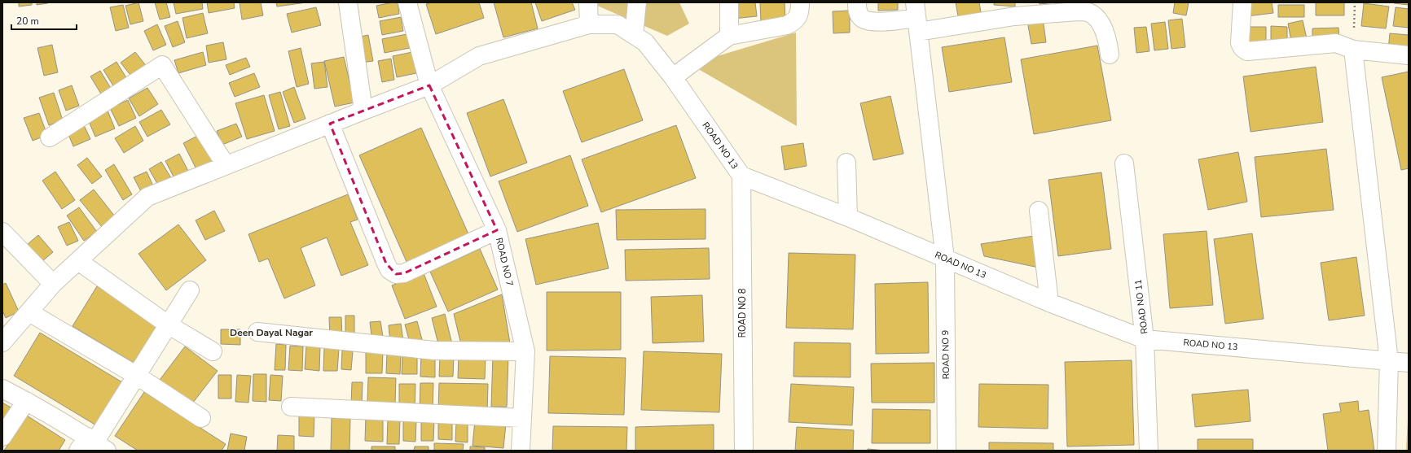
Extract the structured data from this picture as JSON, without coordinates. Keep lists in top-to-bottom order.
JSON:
{
  "streets": {
    "street": [
      "ROAD NO 13",
      "ROAD NO 7",
      "ROAD NO 11",
      "ROAD NO 8",
      "ROAD NO 9"
    ]
  },
  "crossings": [
    ["ROAD NO 13", "ROAD NO 7"],
    ["ROAD NO 13", "ROAD NO 11"],
    ["ROAD NO 13", "ROAD NO 8"],
    ["ROAD NO 13", "ROAD NO 9"]
  ],
  "districts": ["Deen Dayal Nagar"],
  "scale_bar": "20 m"
}
